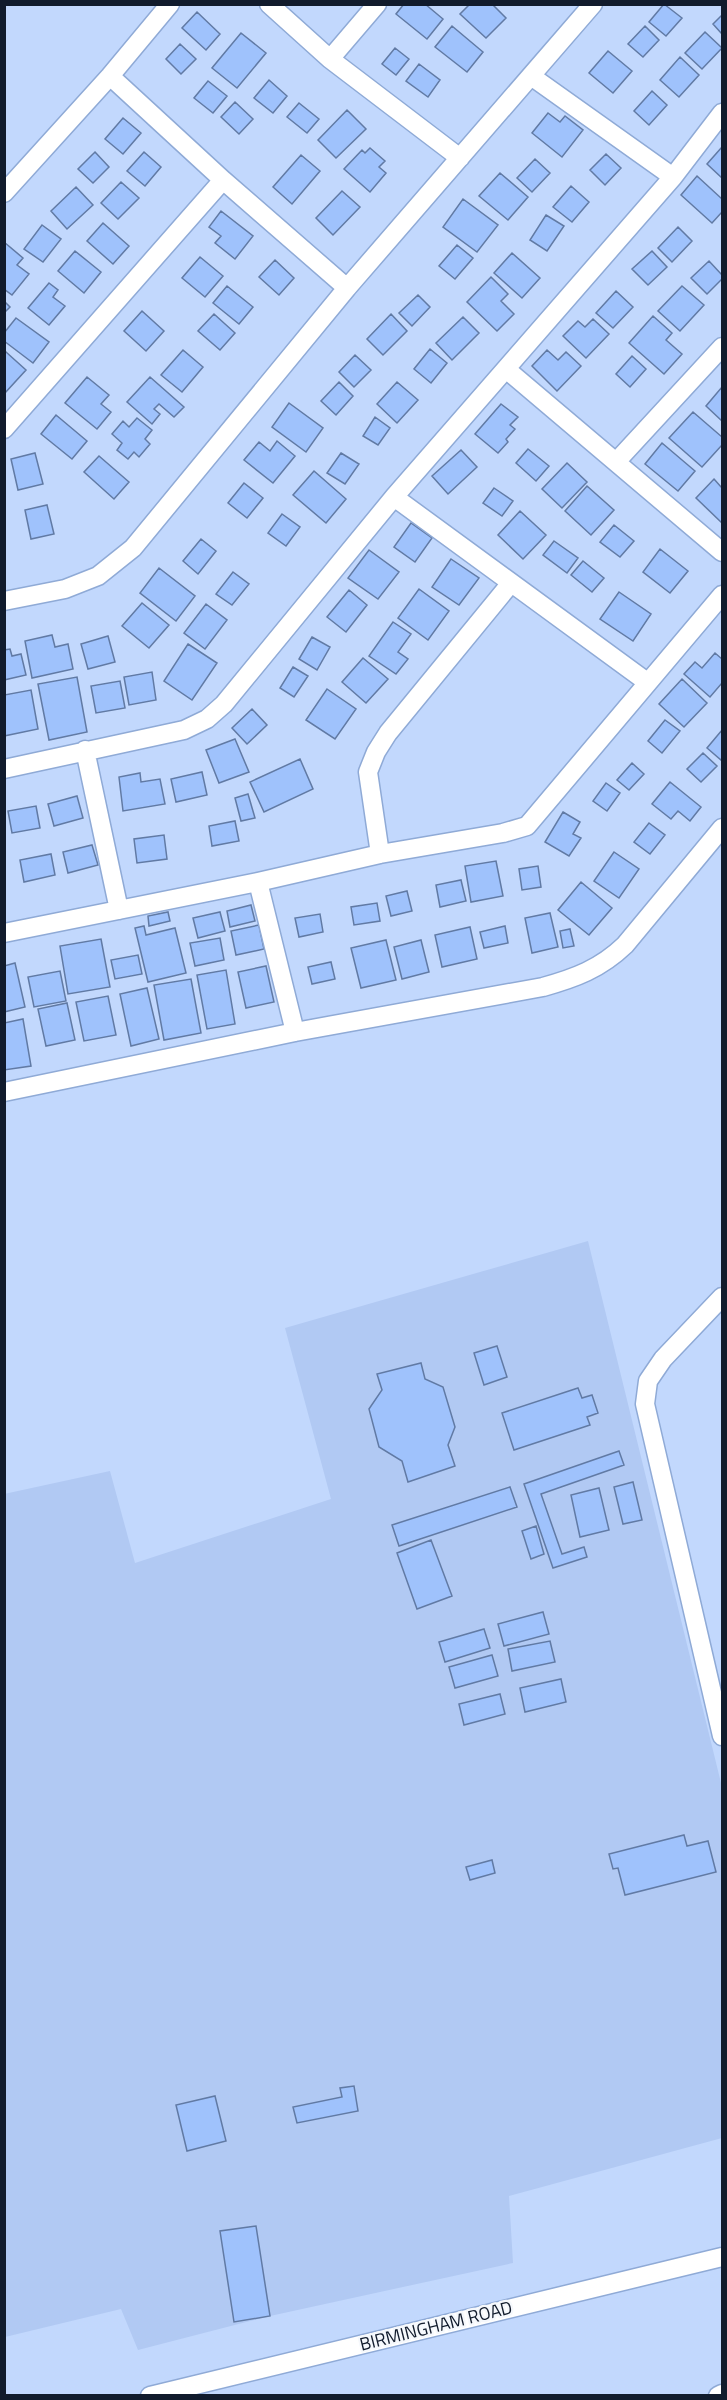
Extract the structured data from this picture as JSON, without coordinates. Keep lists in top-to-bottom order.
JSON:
{
  "streets": {
    "street": ["BIRMINGHAM ROAD"]
  }
}
